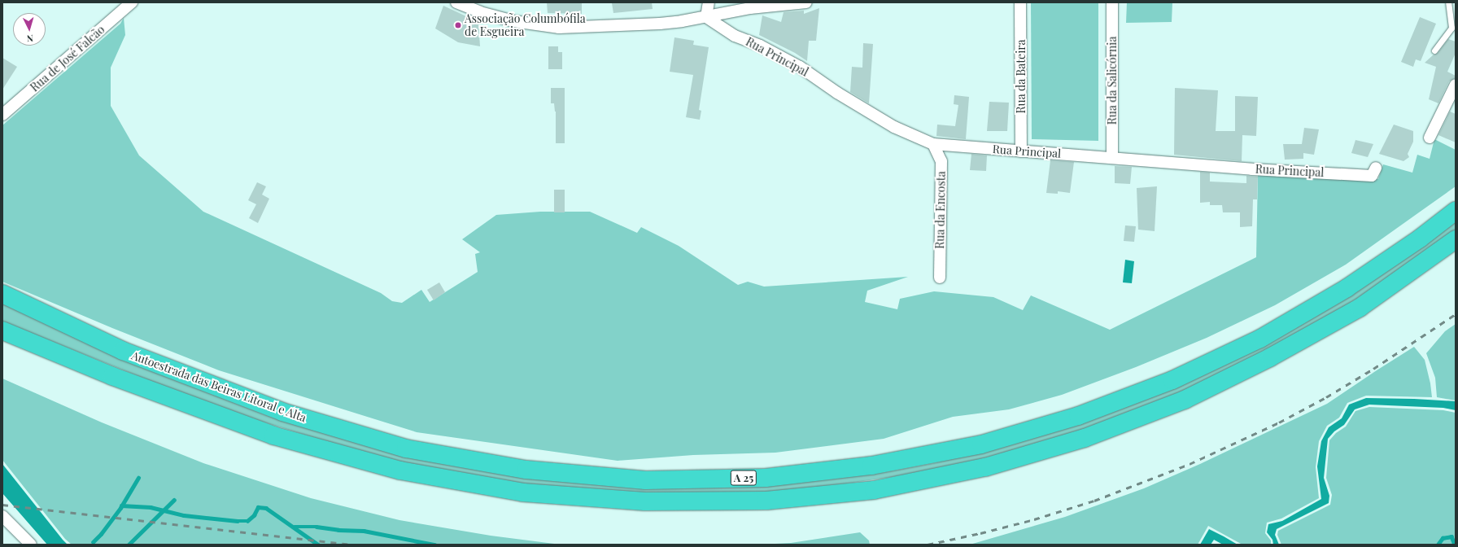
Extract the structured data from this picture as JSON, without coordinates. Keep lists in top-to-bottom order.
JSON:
{
  "streets": {
    "highway": ["Autoestrada das Beiras Litoral e Alta", "A 25"],
    "street": [
      "Rua Principal",
      "Rua de José Falcão",
      "Rua da Bateira",
      "Rua da Salicórnia",
      "Rua da Encosta"
    ]
  },
  "crossings": [
    ["Rua Principal", "Rua da Bateira"],
    ["Rua Principal", "Rua da Salicórnia"],
    ["Rua Principal", "Rua da Encosta"]
  ],
  "places": ["Associação Columbófila de Esgueira"],
  "north": "bottom"
}
